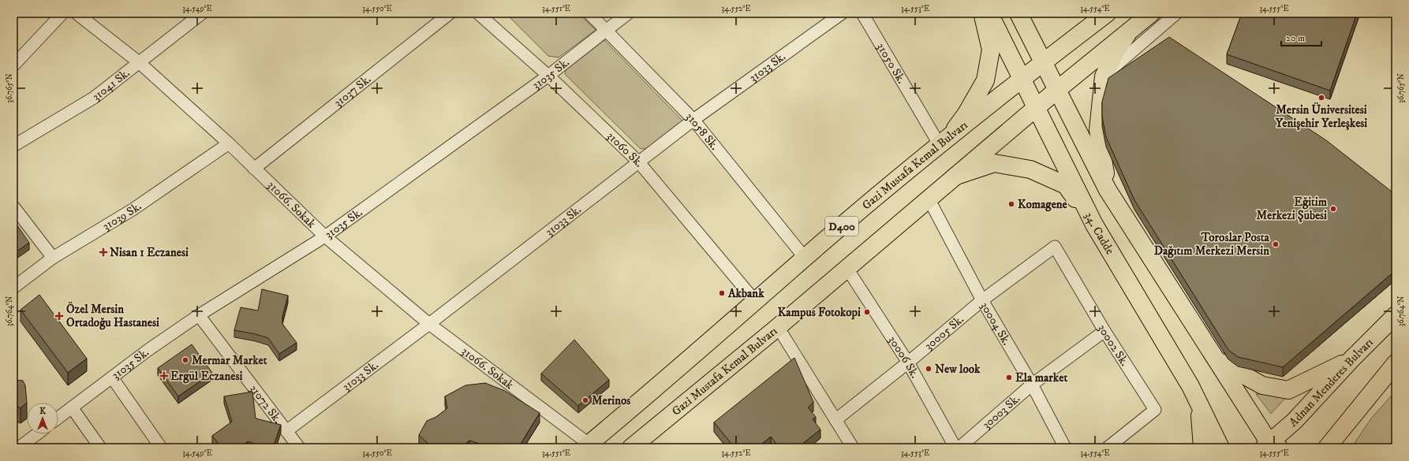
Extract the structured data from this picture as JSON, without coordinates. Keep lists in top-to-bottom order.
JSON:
{
  "streets": {
    "main road": [
      "Gazi Mustafa Kemal Bulvarı",
      "D400",
      "34. Cadde",
      "Adnan Menderes Bulvarı"
    ],
    "street": [
      "31050 Sk.",
      "31033 Sk.",
      "31035 Sk.",
      "31041 Sk.",
      "31037 Sk.",
      "31058 Sk.",
      "31060 Sk.",
      "31066. Sokak",
      "31039 Sk.",
      "30004 Sk.",
      "30005 Sk.",
      "30002 Sk.",
      "30006 Sk.",
      "31072 Sk.",
      "30003 Sk."
    ]
  },
  "crossings": [
    ["31050 Sk.", "Gazi Mustafa Kemal Bulvarı"],
    ["31033 Sk.", "31058 Sk."],
    ["31033 Sk.", "31060 Sk."],
    ["31033 Sk.", "31066. Sokak"],
    ["31033 Sk.", "31072 Sk."],
    ["31035 Sk.", "31058 Sk."],
    ["31035 Sk.", "31060 Sk."],
    ["31035 Sk.", "31066. Sokak"],
    ["31035 Sk.", "31072 Sk."],
    ["31041 Sk.", "31066. Sokak"],
    ["31037 Sk.", "31066. Sokak"],
    ["31058 Sk.", "Gazi Mustafa Kemal Bulvarı"],
    ["31060 Sk.", "Gazi Mustafa Kemal Bulvarı"],
    ["Gazi Mustafa Kemal Bulvarı", "31066. Sokak"],
    ["Gazi Mustafa Kemal Bulvarı", "34. Cadde"],
    ["Gazi Mustafa Kemal Bulvarı", "30004 Sk."],
    ["Gazi Mustafa Kemal Bulvarı", "30006 Sk."],
    ["31066. Sokak", "31039 Sk."],
    ["30004 Sk.", "30005 Sk."],
    ["30004 Sk.", "30003 Sk."],
    ["30005 Sk.", "30002 Sk."],
    ["30005 Sk.", "30006 Sk."],
    ["30002 Sk.", "30003 Sk."]
  ],
  "places": {
    "other": [
      "Mersin Üniversitesi Yenişehir Yerleşkesi",
      "Komagene",
      "Eğitim Merkezi Şubesi",
      "Toroslar Posta Dağıtım Merkezi Mersin",
      "Akbank",
      "Kampus Fotokopi",
      "Mermar Market",
      "New look",
      "Ela market",
      "Merinos"
    ],
    "health": ["Nisan 1 Eczanesi", "Özel Mersin Ortadoğu Hastanesi", "Ergül Eczanesi"]
  },
  "scale_bar": "20 m",
  "north": "top",
  "coordinates": [
    "34.549°E",
    "34.550°E",
    "34.551°E",
    "34.552°E",
    "34.553°E",
    "34.554°E",
    "34.555°E",
    "36.765°N",
    "36.764°N"
  ]
}
